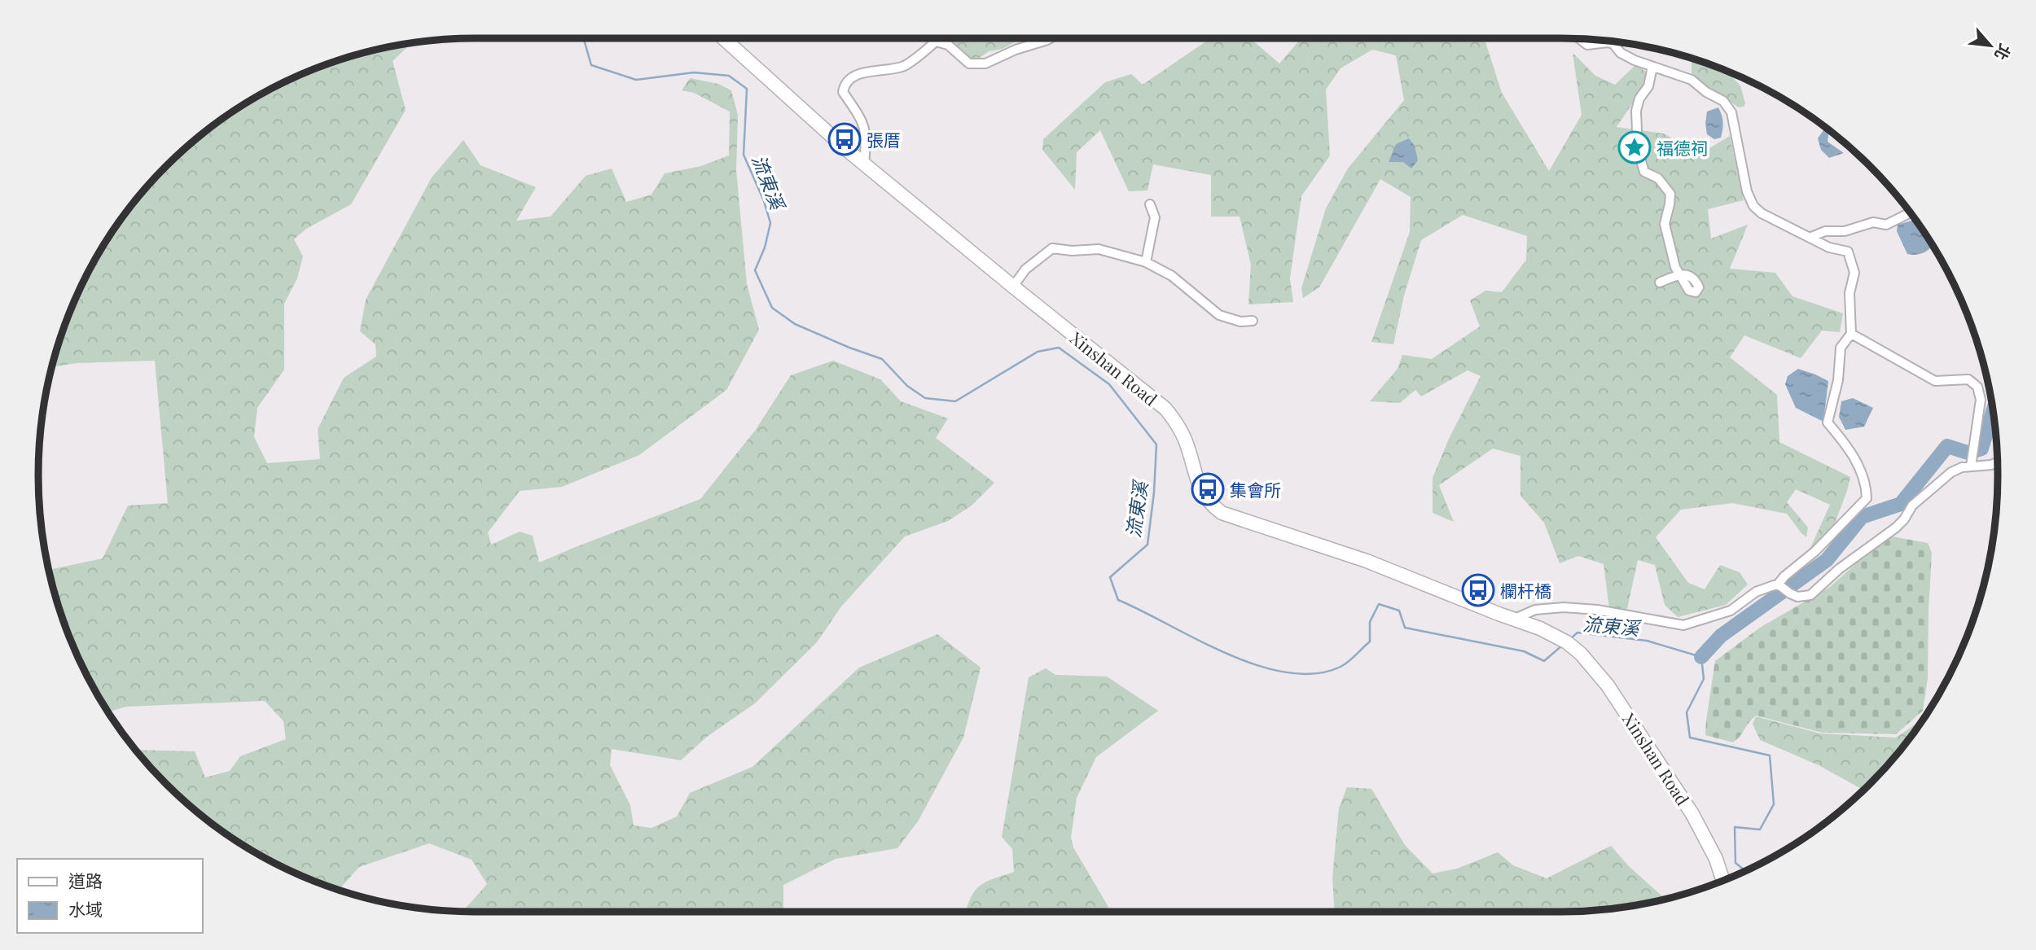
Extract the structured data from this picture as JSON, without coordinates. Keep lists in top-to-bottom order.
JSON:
{
  "streets": {
    "street": ["Xinshan Road"]
  },
  "water": ["流東溪"],
  "places": {
    "bus stop": ["張厝", "集會所", "欄杆橋"],
    "place": ["福德祠"]
  },
  "legend": ["道路", "水域"],
  "north": "bottom right"
}
